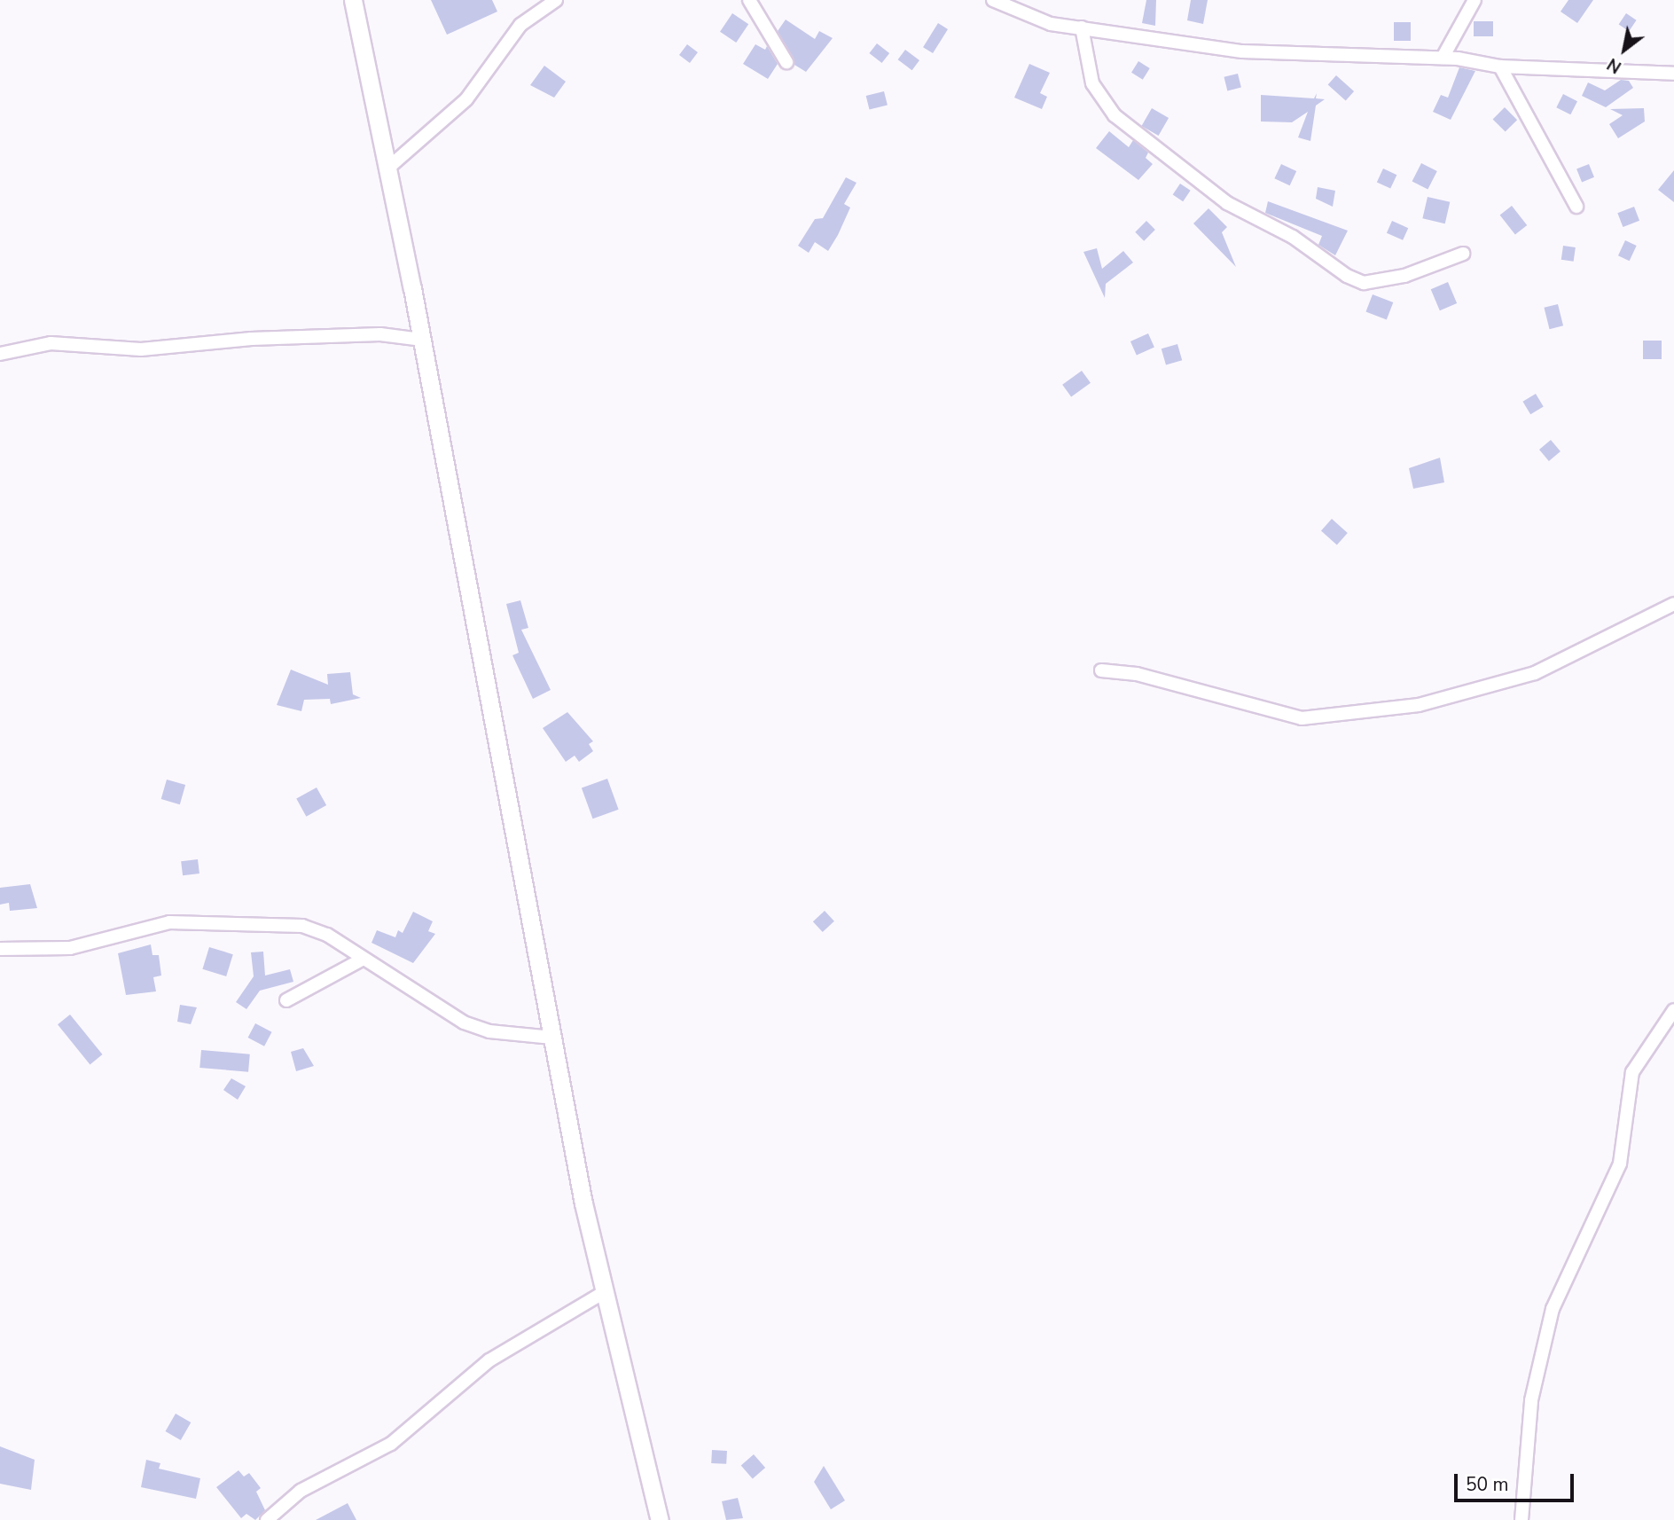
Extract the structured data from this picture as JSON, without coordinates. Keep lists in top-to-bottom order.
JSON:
{
  "scale_bar": "50 m",
  "north": "bottom left"
}
